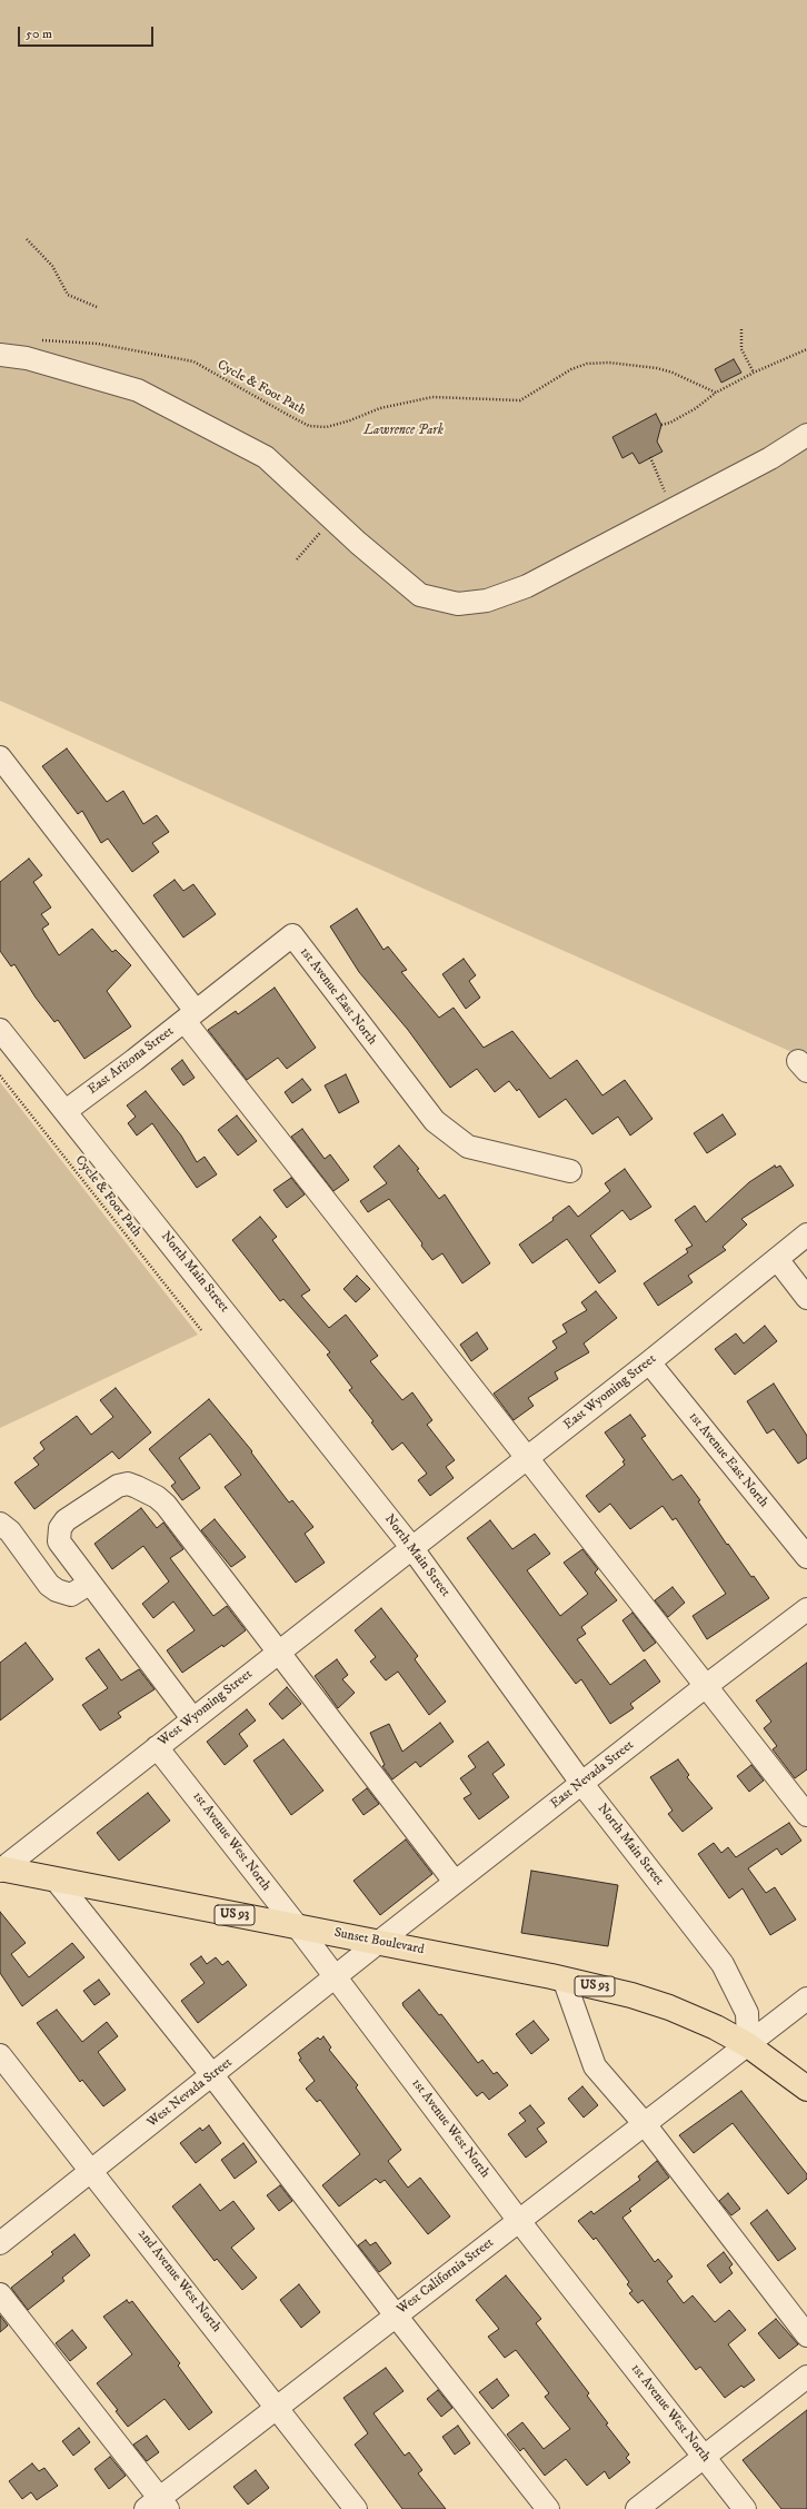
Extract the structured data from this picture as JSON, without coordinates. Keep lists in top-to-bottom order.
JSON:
{
  "streets": {
    "main road": ["US 93", "Sunset Boulevard"],
    "street": [
      "1st Avenue East North",
      "East Arizona Street",
      "North Main Street",
      "East Wyoming Street",
      "West Wyoming Street",
      "East Nevada Street",
      "1st Avenue West North",
      "West Nevada Street",
      "West California Street",
      "2nd Avenue West North"
    ],
    "path": ["Cycle & Foot Path"]
  },
  "crossings": [
    ["1st Avenue East North", "East Arizona Street"],
    ["1st Avenue East North", "East Wyoming Street"],
    ["East Arizona Street", "North Main Street"],
    ["North Main Street", "East Wyoming Street"],
    ["North Main Street", "West Wyoming Street"],
    ["North Main Street", "East Nevada Street"],
    ["North Main Street", "US 93"],
    ["North Main Street", "Sunset Boulevard"],
    ["North Main Street", "West California Street"],
    ["East Wyoming Street", "West Wyoming Street"],
    ["West Wyoming Street", "1st Avenue West North"],
    ["West Wyoming Street", "Sunset Boulevard"],
    ["East Nevada Street", "Sunset Boulevard"],
    ["East Nevada Street", "West Nevada Street"],
    ["1st Avenue West North", "Sunset Boulevard"],
    ["1st Avenue West North", "West Nevada Street"],
    ["1st Avenue West North", "West California Street"],
    ["US 93", "Sunset Boulevard"],
    ["US 93", "West California Street"],
    ["Sunset Boulevard", "West Nevada Street"],
    ["Sunset Boulevard", "West California Street"],
    ["West Nevada Street", "2nd Avenue West North"],
    ["West California Street", "2nd Avenue West North"]
  ],
  "parks": ["Lawrence Park"],
  "scale_bar": "50 m"
}
